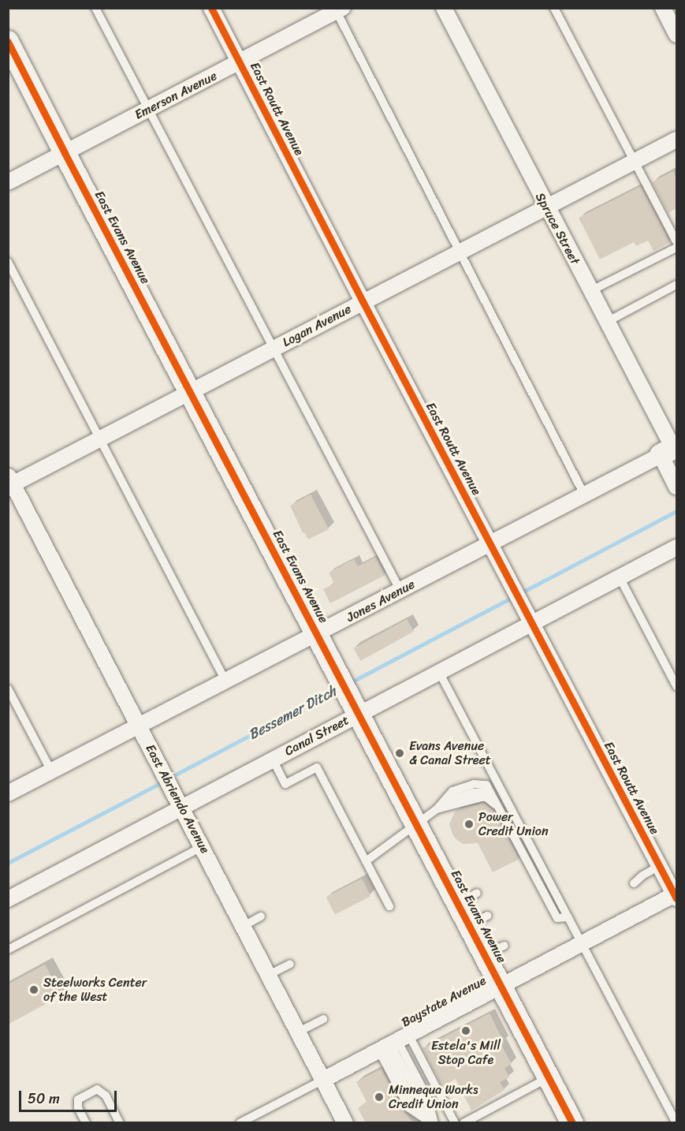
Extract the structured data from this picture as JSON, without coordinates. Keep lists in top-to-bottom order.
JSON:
{
  "streets": {
    "street": [
      "Emerson Avenue",
      "East Routt Avenue",
      "Spruce Street",
      "East Evans Avenue",
      "Logan Avenue",
      "Jones Avenue",
      "Canal Street",
      "East Abriendo Avenue",
      "Baystate Avenue"
    ]
  },
  "crossings": [
    ["Emerson Avenue", "East Routt Avenue"],
    ["Emerson Avenue", "East Evans Avenue"],
    ["East Routt Avenue", "Logan Avenue"],
    ["East Routt Avenue", "Jones Avenue"],
    ["East Routt Avenue", "Canal Street"],
    ["East Routt Avenue", "Baystate Avenue"],
    ["Spruce Street", "Logan Avenue"],
    ["Spruce Street", "Jones Avenue"],
    ["East Evans Avenue", "Logan Avenue"],
    ["East Evans Avenue", "Jones Avenue"],
    ["East Evans Avenue", "Canal Street"],
    ["East Evans Avenue", "Baystate Avenue"],
    ["Logan Avenue", "East Abriendo Avenue"],
    ["Jones Avenue", "East Abriendo Avenue"],
    ["Canal Street", "East Abriendo Avenue"],
    ["East Abriendo Avenue", "Baystate Avenue"]
  ],
  "water": ["Bessemer Ditch"],
  "places": [
    "Evans Avenue & Canal Street",
    "Power Credit Union",
    "Steelworks Center of the West",
    "Estela's Mill Stop Cafe",
    "Minnequa Works Credit Union"
  ],
  "scale_bar": "50 m"
}
